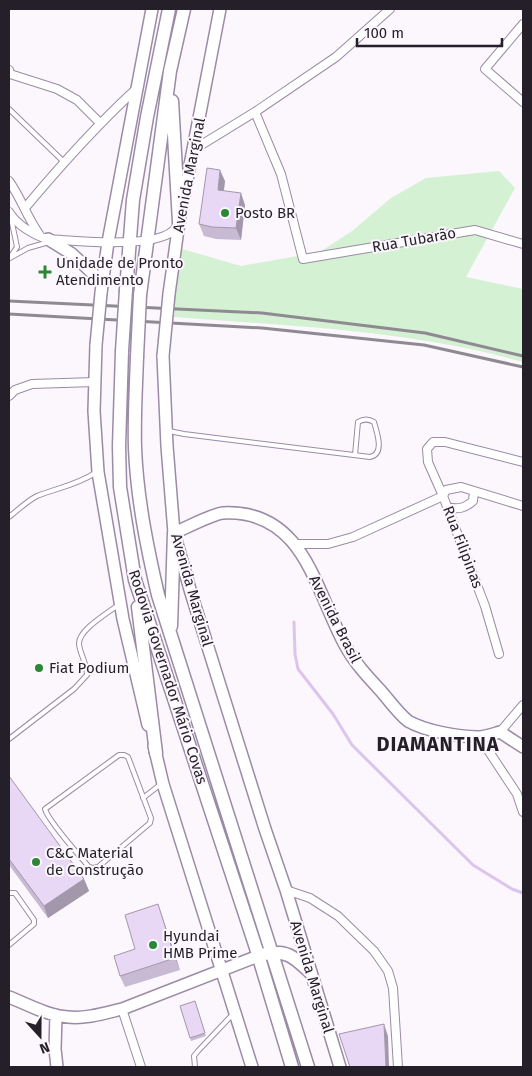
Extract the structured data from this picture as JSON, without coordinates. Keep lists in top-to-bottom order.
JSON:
{
  "streets": {
    "main road": ["Rodovia Governador Mário Covas"],
    "street": [
      "Avenida Marginal",
      "Rua Tubarão",
      "Rua Filipinas",
      "Avenida Brasil"
    ]
  },
  "crossings": [
    ["Avenida Marginal", "Avenida Brasil"]
  ],
  "districts": ["DIAMANTINA"],
  "places": {
    "other": [
      "Posto BR",
      "Fiat Podium",
      "C&C Material de Construção",
      "Hyundai HMB Prime"
    ],
    "health": ["Unidade de Pronto Atendimento"]
  },
  "scale_bar": "100 m",
  "north": "bottom"
}
